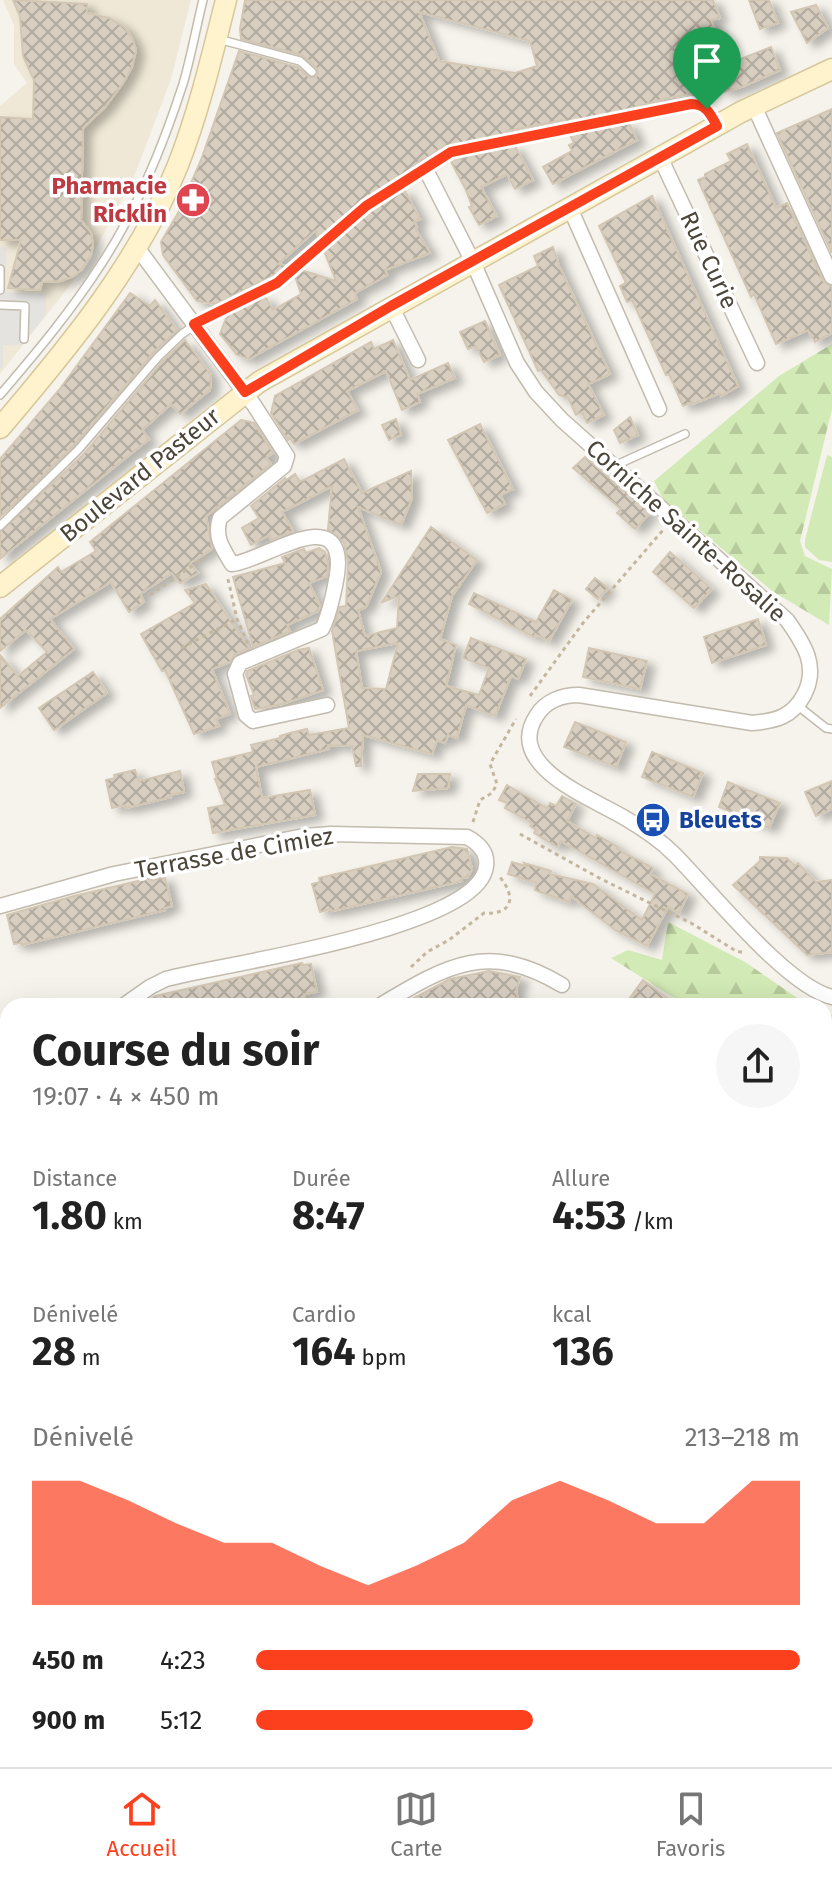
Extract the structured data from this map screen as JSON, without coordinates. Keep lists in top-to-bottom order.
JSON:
{
  "streets": {
    "street": [
      "Rue Curie",
      "Boulevard Pasteur",
      "Corniche Sainte-Rosalie",
      "Terrasse de Cimiez"
    ]
  },
  "crossings": [
    ["Rue Curie", "Boulevard Pasteur"],
    ["Boulevard Pasteur", "Corniche Sainte-Rosalie"]
  ],
  "places": {
    "pharmacy": ["Pharmacie Ricklin"],
    "bus stop": ["Bleuets"]
  },
  "page": {
    "heading": ["Course du soir", "19:07 · 4 × 450 m"],
    "stats": [
      ["Distance", "1.80 km"],
      ["Durée", "8:47"],
      ["Allure", "4:53 /km"],
      ["Dénivelé", "28 m"],
      ["Cardio", "164 bpm"],
      ["kcal", "136"]
    ],
    "chart": ["Dénivelé", "213–218 m"],
    "list": [
      {
        "name": "450 m",
        "note": "4:23"
      },
      {
        "name": "900 m",
        "note": "5:12"
      }
    ],
    "tabs": ["Accueil", "Carte", "Favoris"]
  }
}
